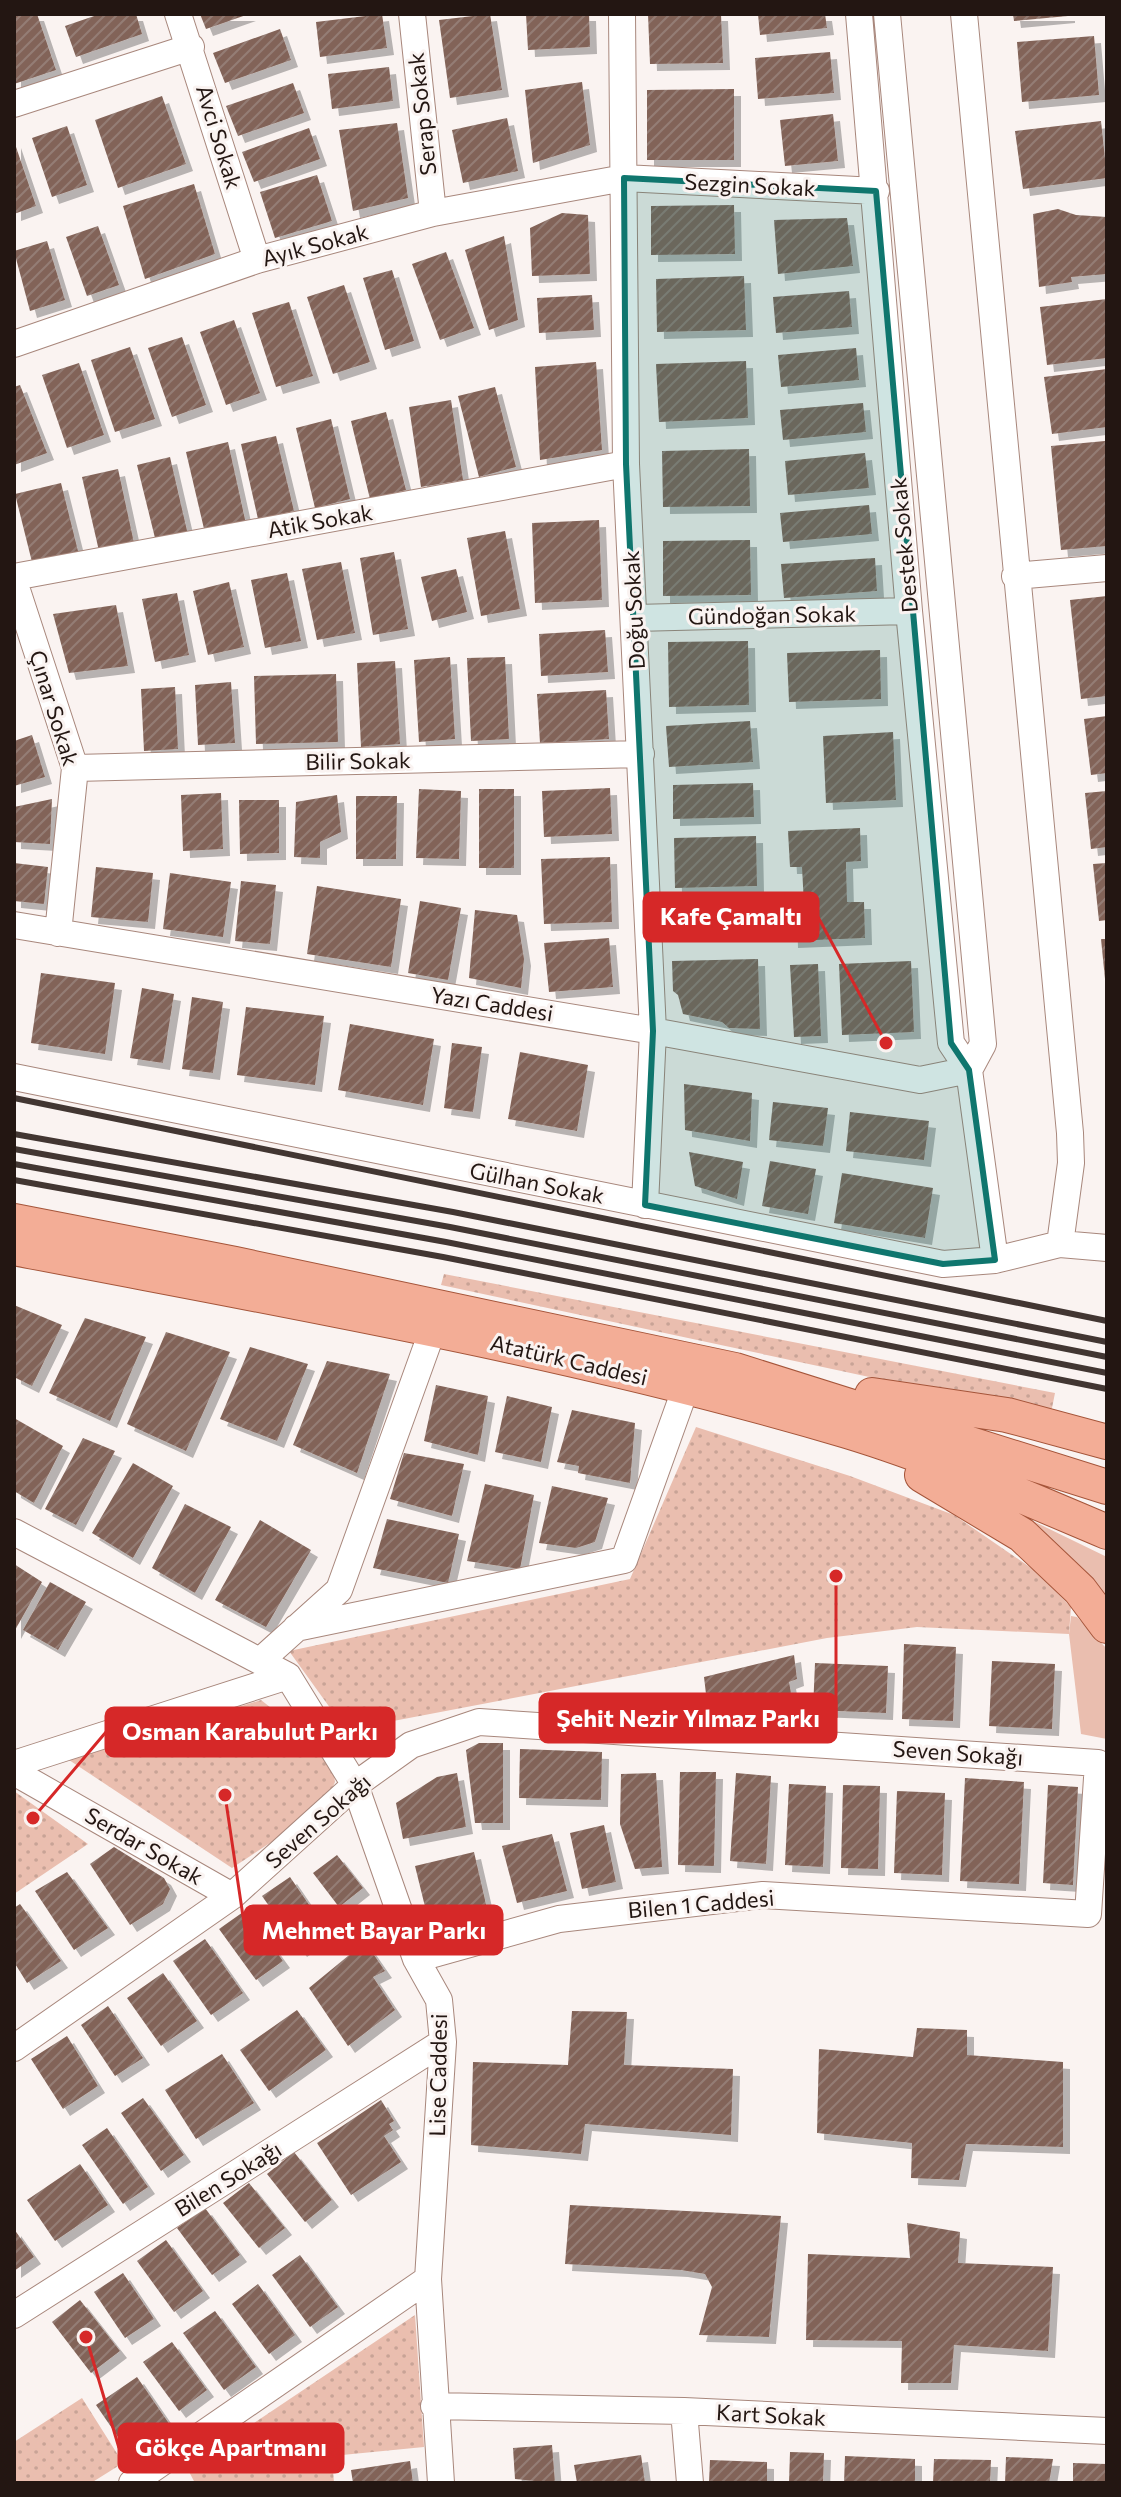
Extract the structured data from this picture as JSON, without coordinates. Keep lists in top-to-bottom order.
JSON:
{
  "streets": {
    "main road": ["Atatürk Caddesi"],
    "street": [
      "Serap Sokak",
      "Avci Sokak",
      "Sezgin Sokak",
      "Ayık Sokak",
      "Atik Sokak",
      "Destek Sokak",
      "Doğu Sokak",
      "Gündoğan Sokak",
      "Çınar Sokak",
      "Bilir Sokak",
      "Yazı Caddesi",
      "Gülhan Sokak",
      "Seven Sokağı",
      "Serdar Sokak",
      "Bilen 1 Caddesi",
      "Lise Caddesi",
      "Bilen Sokağı",
      "Kart Sokak"
    ]
  },
  "crossings": [
    ["Serap Sokak", "Ayık Sokak"],
    ["Avci Sokak", "Ayık Sokak"],
    ["Sezgin Sokak", "Ayık Sokak"],
    ["Sezgin Sokak", "Destek Sokak"],
    ["Sezgin Sokak", "Doğu Sokak"],
    ["Ayık Sokak", "Doğu Sokak"],
    ["Atik Sokak", "Doğu Sokak"],
    ["Atik Sokak", "Çınar Sokak"],
    ["Destek Sokak", "Gündoğan Sokak"],
    ["Destek Sokak", "Yazı Caddesi"],
    ["Destek Sokak", "Gülhan Sokak"],
    ["Doğu Sokak", "Gündoğan Sokak"],
    ["Doğu Sokak", "Bilir Sokak"],
    ["Doğu Sokak", "Yazı Caddesi"],
    ["Doğu Sokak", "Gülhan Sokak"],
    ["Çınar Sokak", "Bilir Sokak"],
    ["Çınar Sokak", "Yazı Caddesi"],
    ["Seven Sokağı", "Serdar Sokak"],
    ["Seven Sokağı", "Bilen 1 Caddesi"],
    ["Seven Sokağı", "Lise Caddesi"],
    ["Bilen 1 Caddesi", "Lise Caddesi"],
    ["Lise Caddesi", "Bilen Sokağı"],
    ["Lise Caddesi", "Kart Sokak"]
  ],
  "places": [
    "Kafe Çamaltı",
    "Şehit Nezir Yılmaz Parkı",
    "Mehmet Bayar Parkı",
    "Osman Karabulut Parkı",
    "Gökçe Apartmanı"
  ]
}
